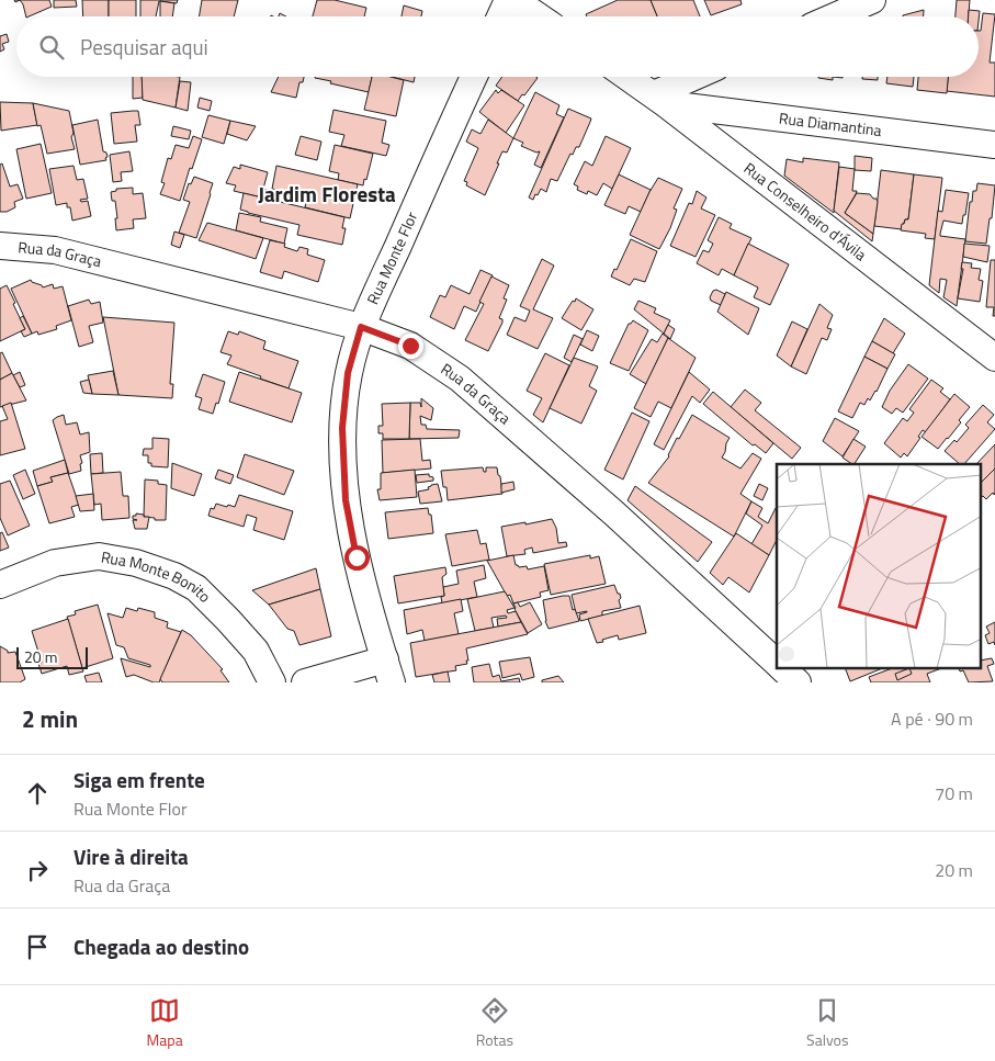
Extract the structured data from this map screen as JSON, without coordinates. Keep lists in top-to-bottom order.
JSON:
{
  "streets": {
    "street": [
      "Rua Diamantina",
      "Rua Conselheiro d'Ávila",
      "Rua da Graça",
      "Rua Monte Flor",
      "Rua Monte Bonito"
    ]
  },
  "crossings": [
    ["Rua Diamantina", "Rua Conselheiro d'Ávila"],
    ["Rua da Graça", "Rua Monte Flor"]
  ],
  "districts": ["Jardim Floresta"],
  "scale_bar": "20 m",
  "page": {
    "search": "Pesquisar aqui",
    "scale": "20 m",
    "heading": ["2 min", "A pé · 90 m"],
    "list": [
      ["Siga em frente", "Rua Monte Flor", "70 m"],
      ["Vire à direita", "Rua da Graça", "20 m"],
      "Chegada ao destino"
    ],
    "nav": ["Mapa", "Rotas", "Salvos"]
  }
}
